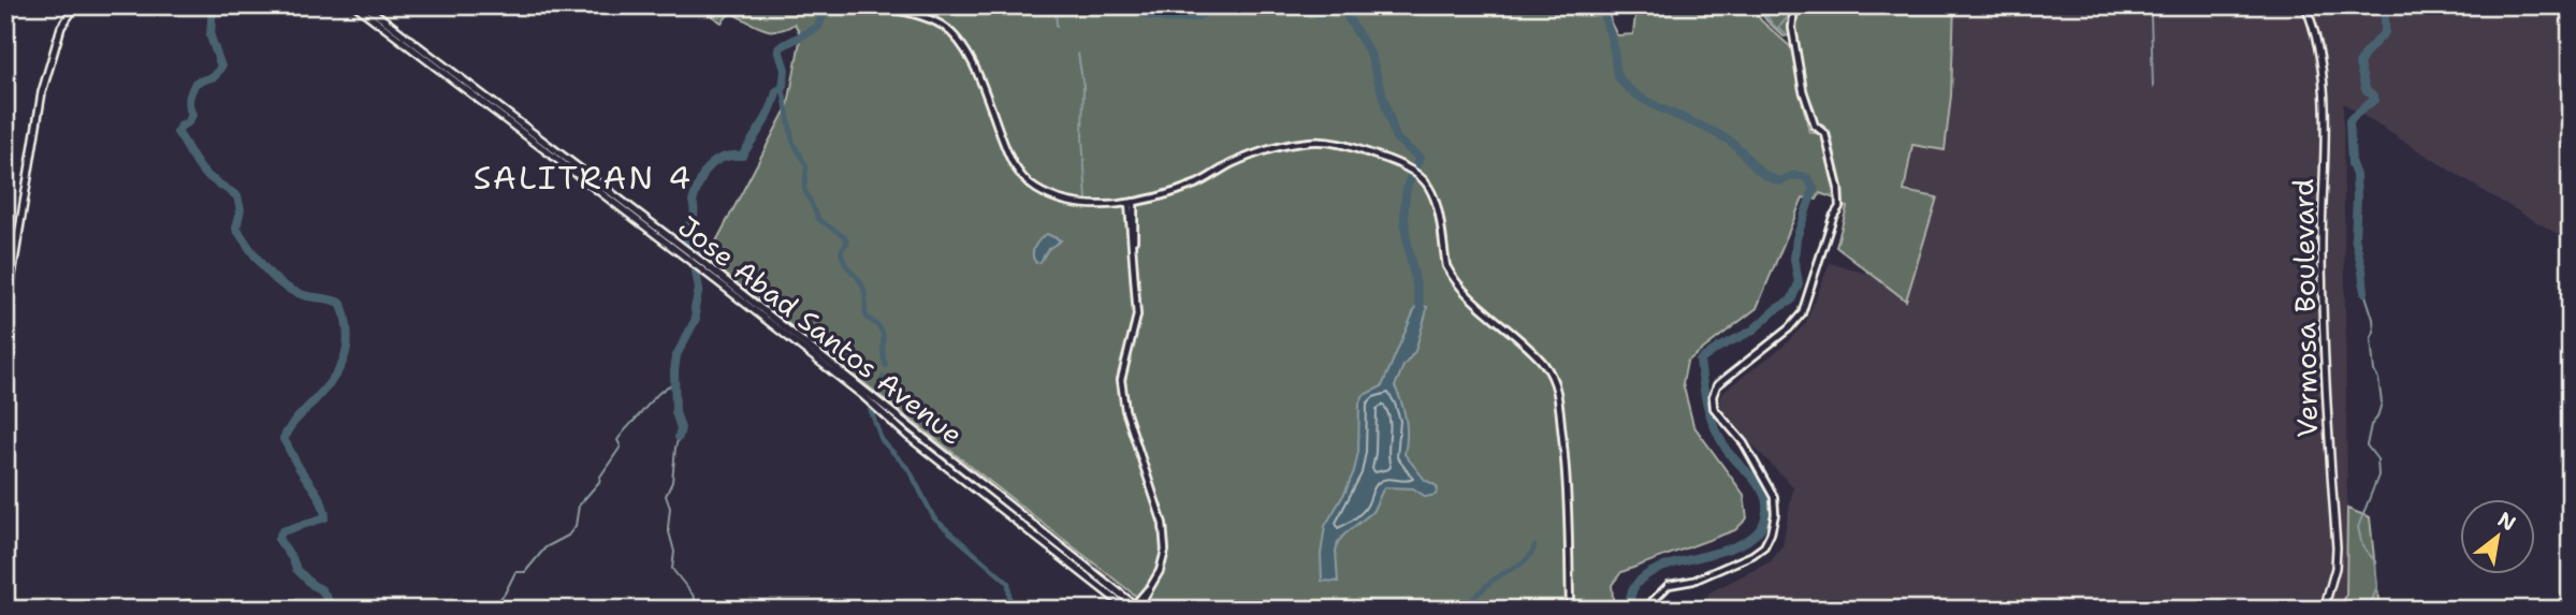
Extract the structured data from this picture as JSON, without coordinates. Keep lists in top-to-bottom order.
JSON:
{
  "streets": {
    "main road": ["Vermosa Boulevard", "Jose Abad Santos Avenue"]
  },
  "districts": ["SALITRAN 4"],
  "north": "top right"
}
